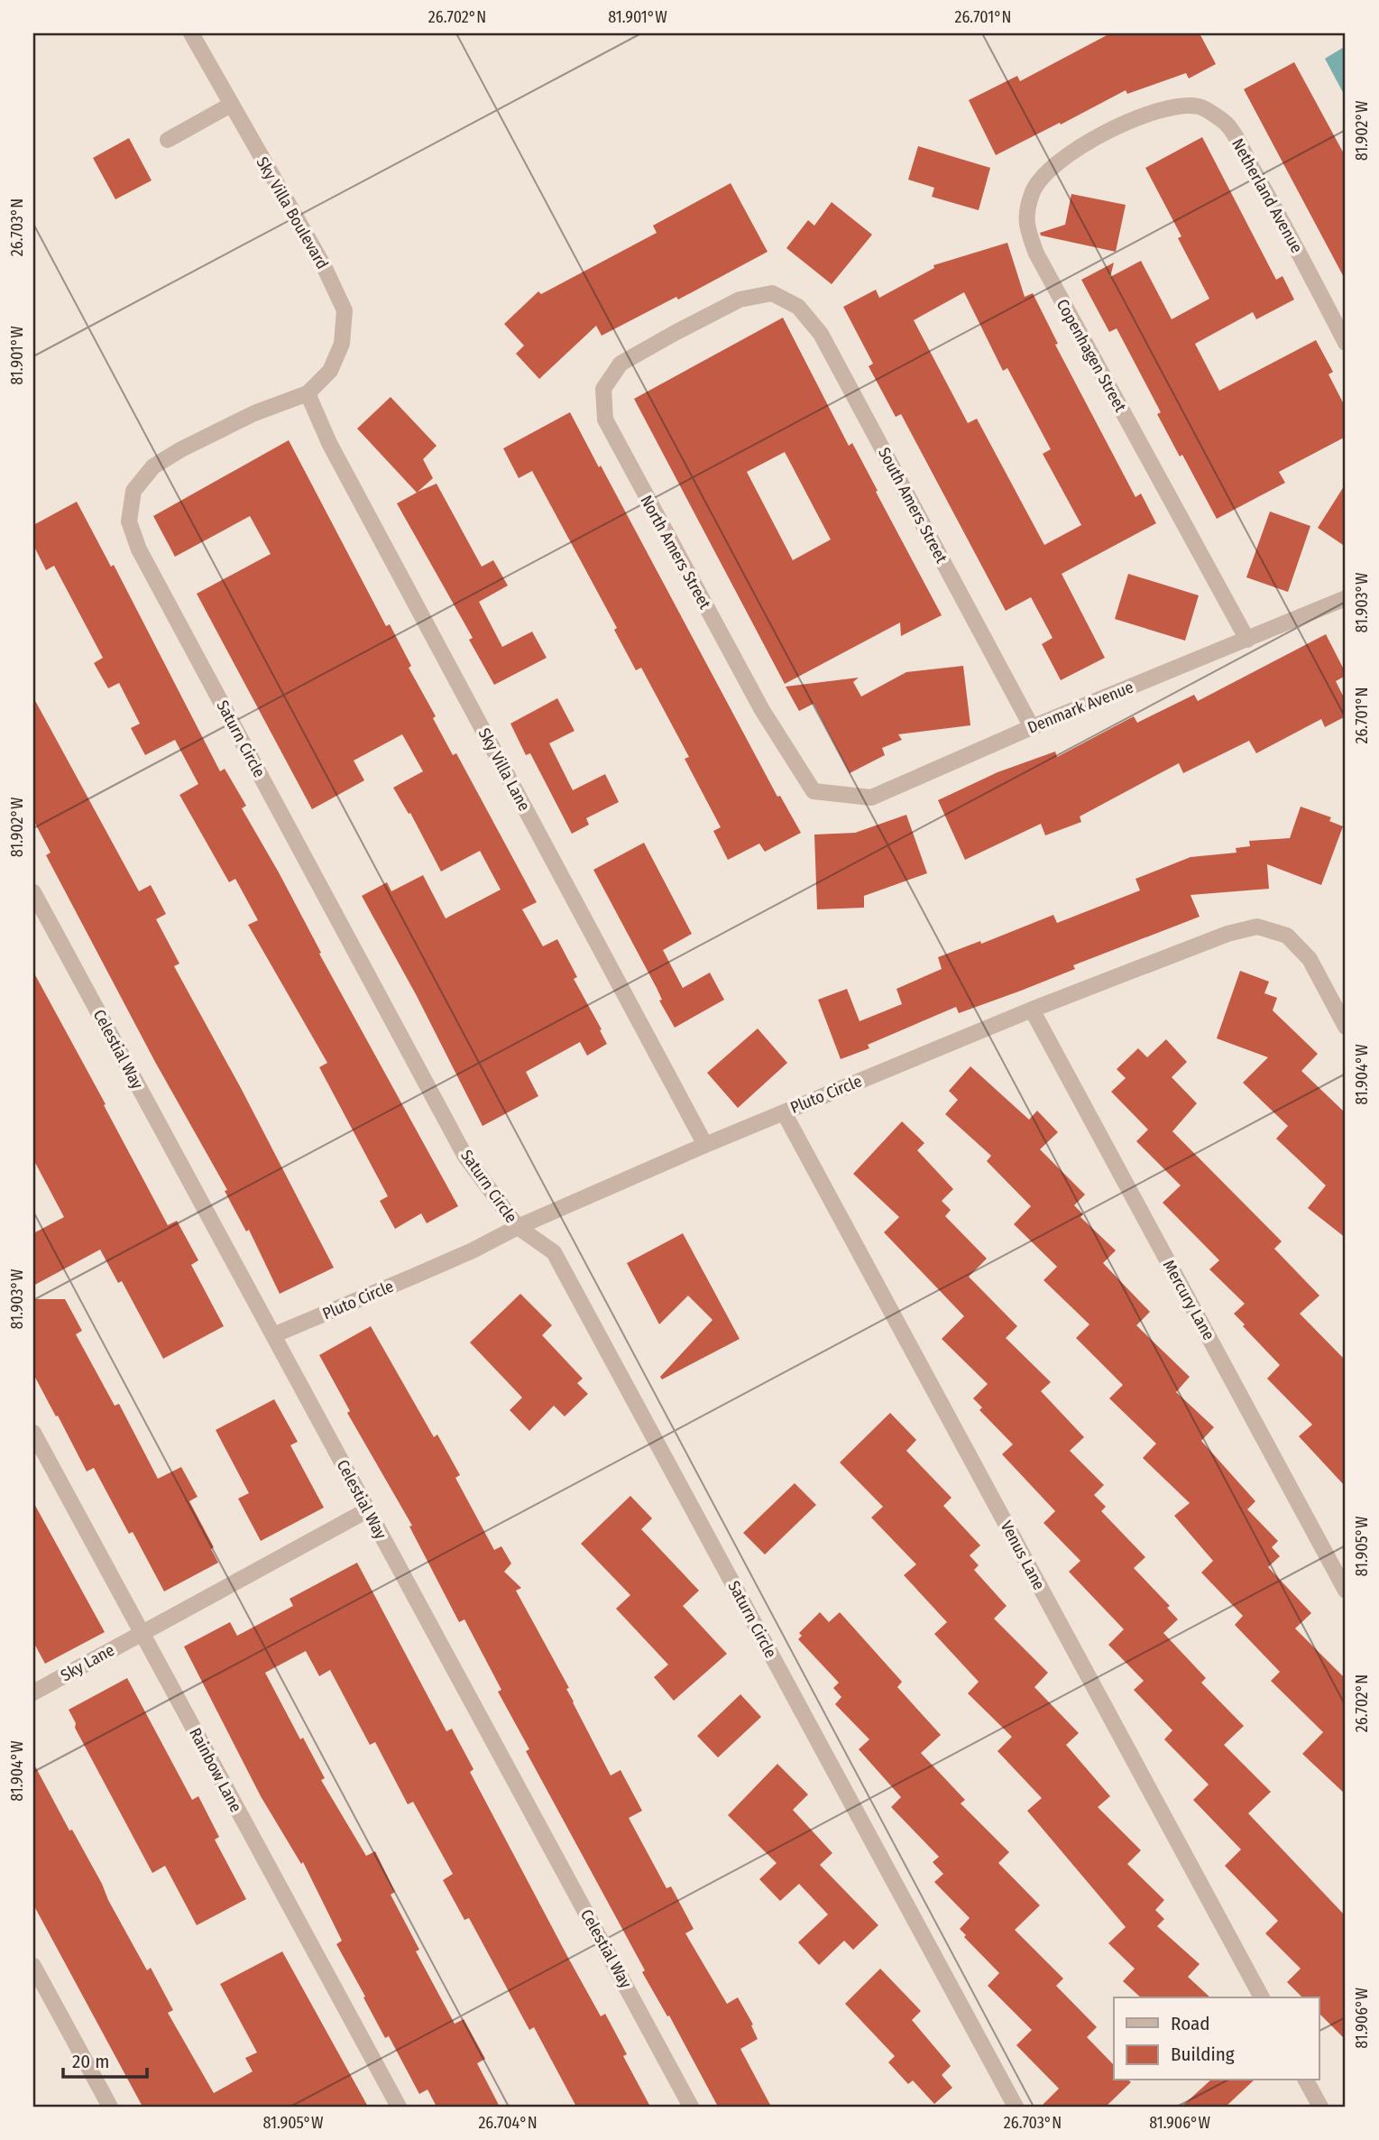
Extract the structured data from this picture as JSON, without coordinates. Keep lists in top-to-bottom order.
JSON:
{
  "streets": {
    "street": [
      "Netherland Avenue",
      "Sky Villa Boulevard",
      "Copenhagen Street",
      "South Amers Street",
      "North Amers Street",
      "Denmark Avenue",
      "Saturn Circle",
      "Sky Villa Lane",
      "Celestial Way",
      "Pluto Circle",
      "Mercury Lane",
      "Venus Lane",
      "Sky Lane",
      "Rainbow Lane"
    ]
  },
  "crossings": [
    ["Netherland Avenue", "Copenhagen Street"],
    ["Sky Villa Boulevard", "Saturn Circle"],
    ["Sky Villa Boulevard", "Sky Villa Lane"],
    ["Copenhagen Street", "Denmark Avenue"],
    ["South Amers Street", "North Amers Street"],
    ["South Amers Street", "Denmark Avenue"],
    ["North Amers Street", "Denmark Avenue"],
    ["Saturn Circle", "Sky Villa Lane"],
    ["Saturn Circle", "Pluto Circle"],
    ["Sky Villa Lane", "Pluto Circle"],
    ["Celestial Way", "Pluto Circle"],
    ["Celestial Way", "Sky Lane"],
    ["Pluto Circle", "Mercury Lane"],
    ["Pluto Circle", "Venus Lane"],
    ["Sky Lane", "Rainbow Lane"]
  ],
  "legend": ["Road", "Building"],
  "scale_bar": "20 m",
  "coordinates": [
    "26.702°N",
    "81.901°W",
    "26.701°N",
    "81.902°W",
    "26.703°N",
    "81.903°W",
    "81.904°W",
    "81.905°W",
    "81.906°W",
    "26.704°N"
  ]
}
